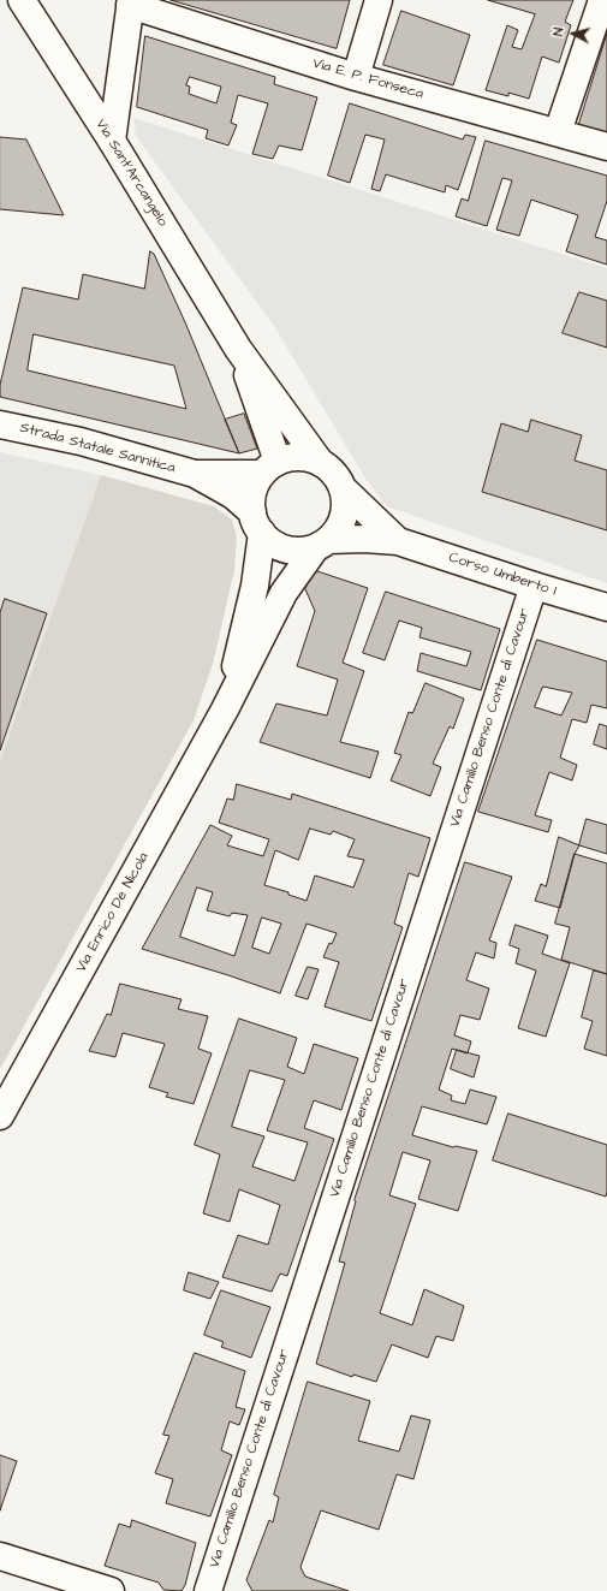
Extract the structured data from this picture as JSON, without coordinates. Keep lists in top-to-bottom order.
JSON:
{
  "streets": {
    "street": [
      "Via E. P. Fonseca",
      "Via Sant'Arcangelo",
      "Strada Statale Sannitica",
      "Corso Umberto I",
      "Via Camillo Benso Conte di Cavour",
      "Via Enrico De Nicola"
    ]
  },
  "crossings": [
    ["Strada Statale Sannitica", "Corso Umberto I"],
    ["Corso Umberto I", "Via Camillo Benso Conte di Cavour"]
  ],
  "north": "left"
}
